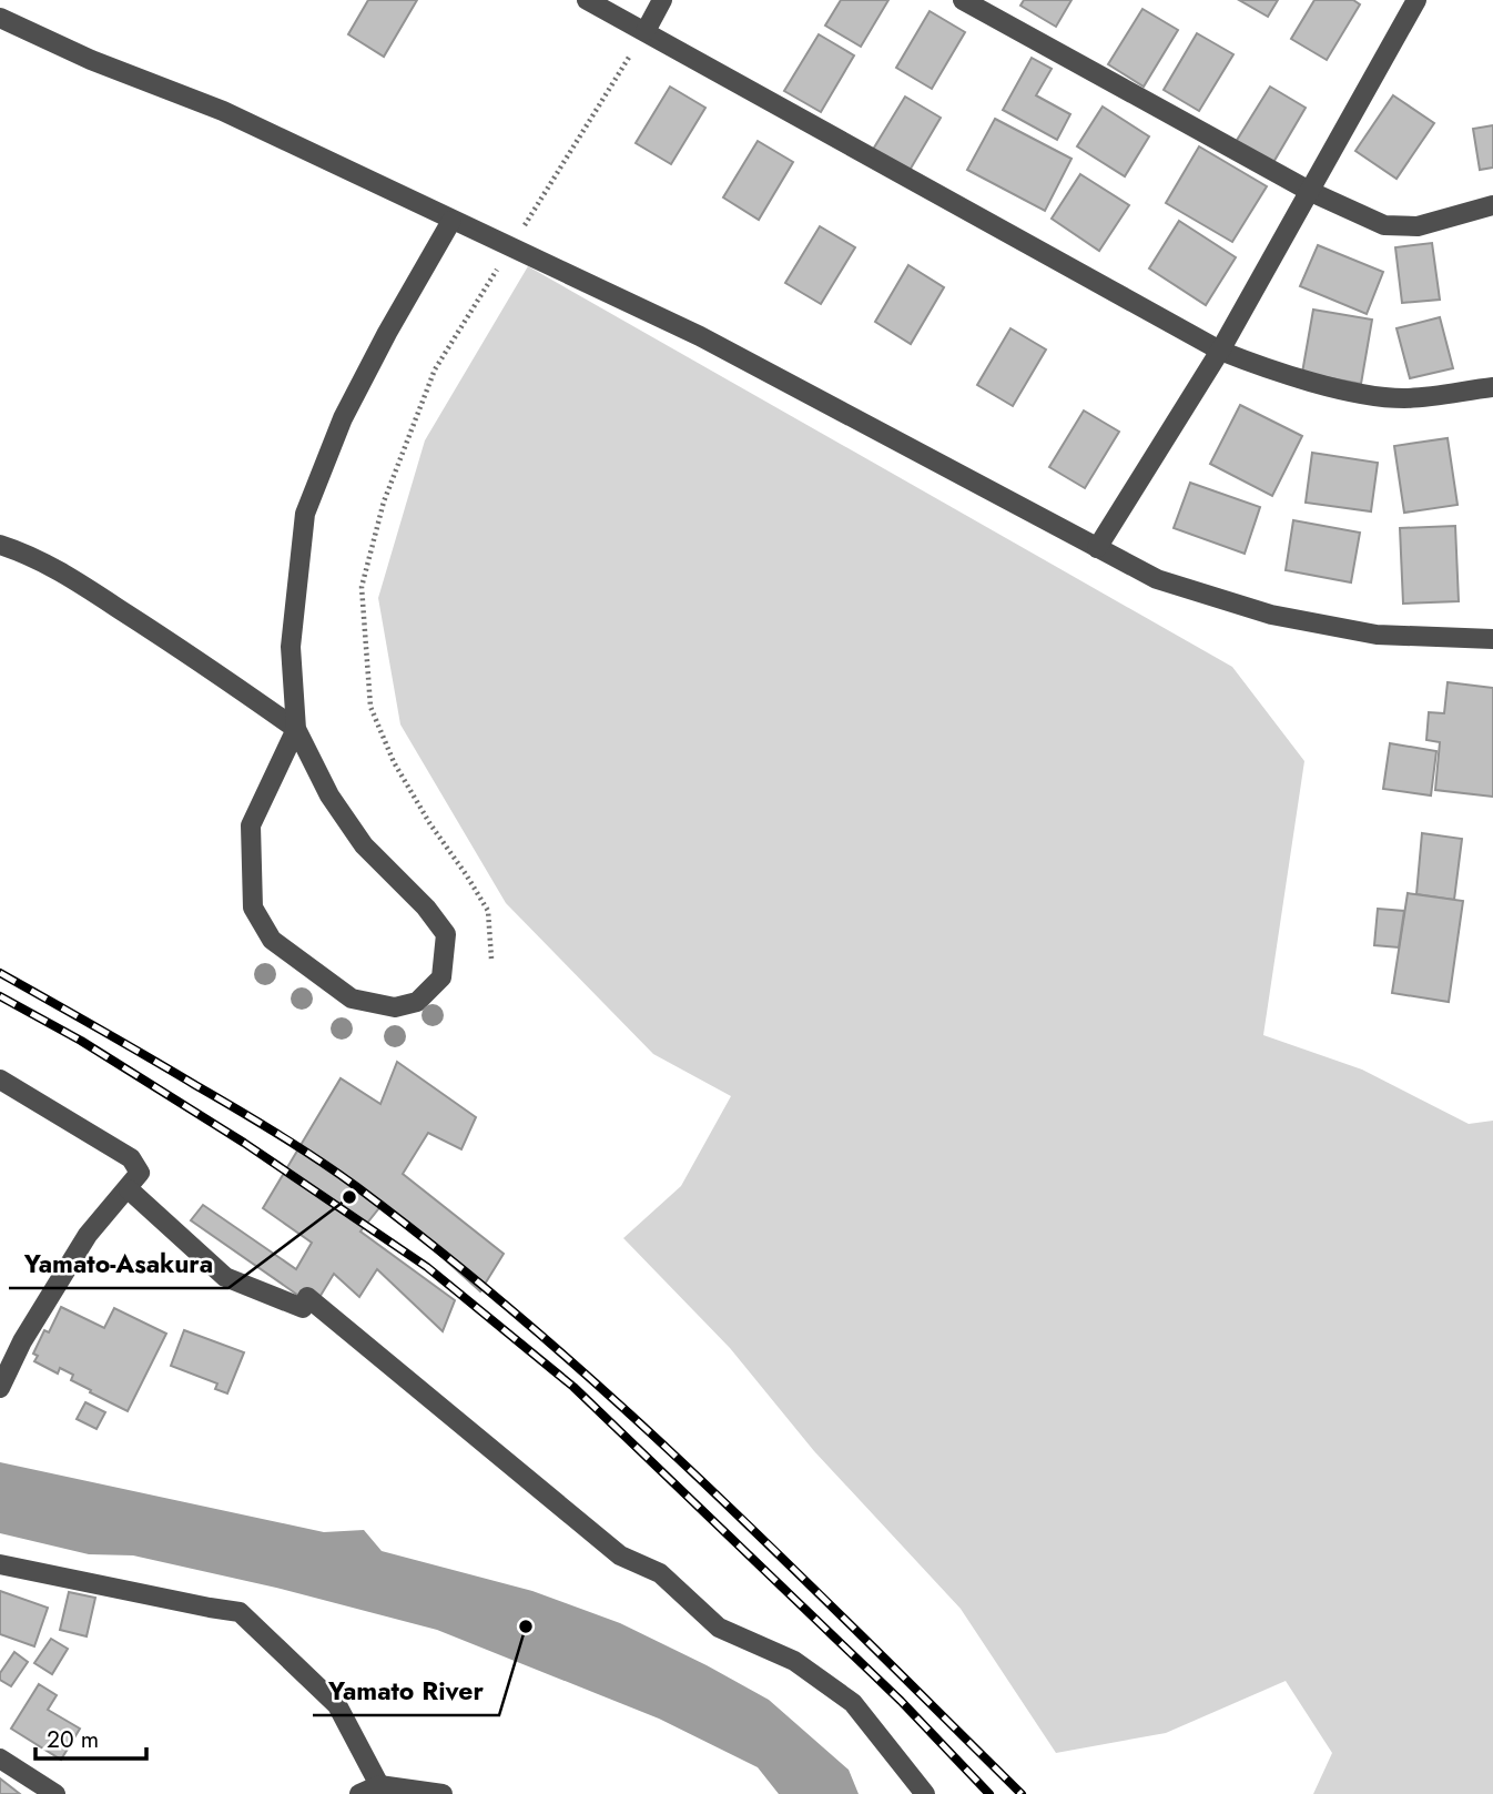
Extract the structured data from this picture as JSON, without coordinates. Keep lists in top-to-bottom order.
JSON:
{
  "places": ["Yamato-Asakura", "Yamato River"],
  "scale_bar": "20 m"
}
